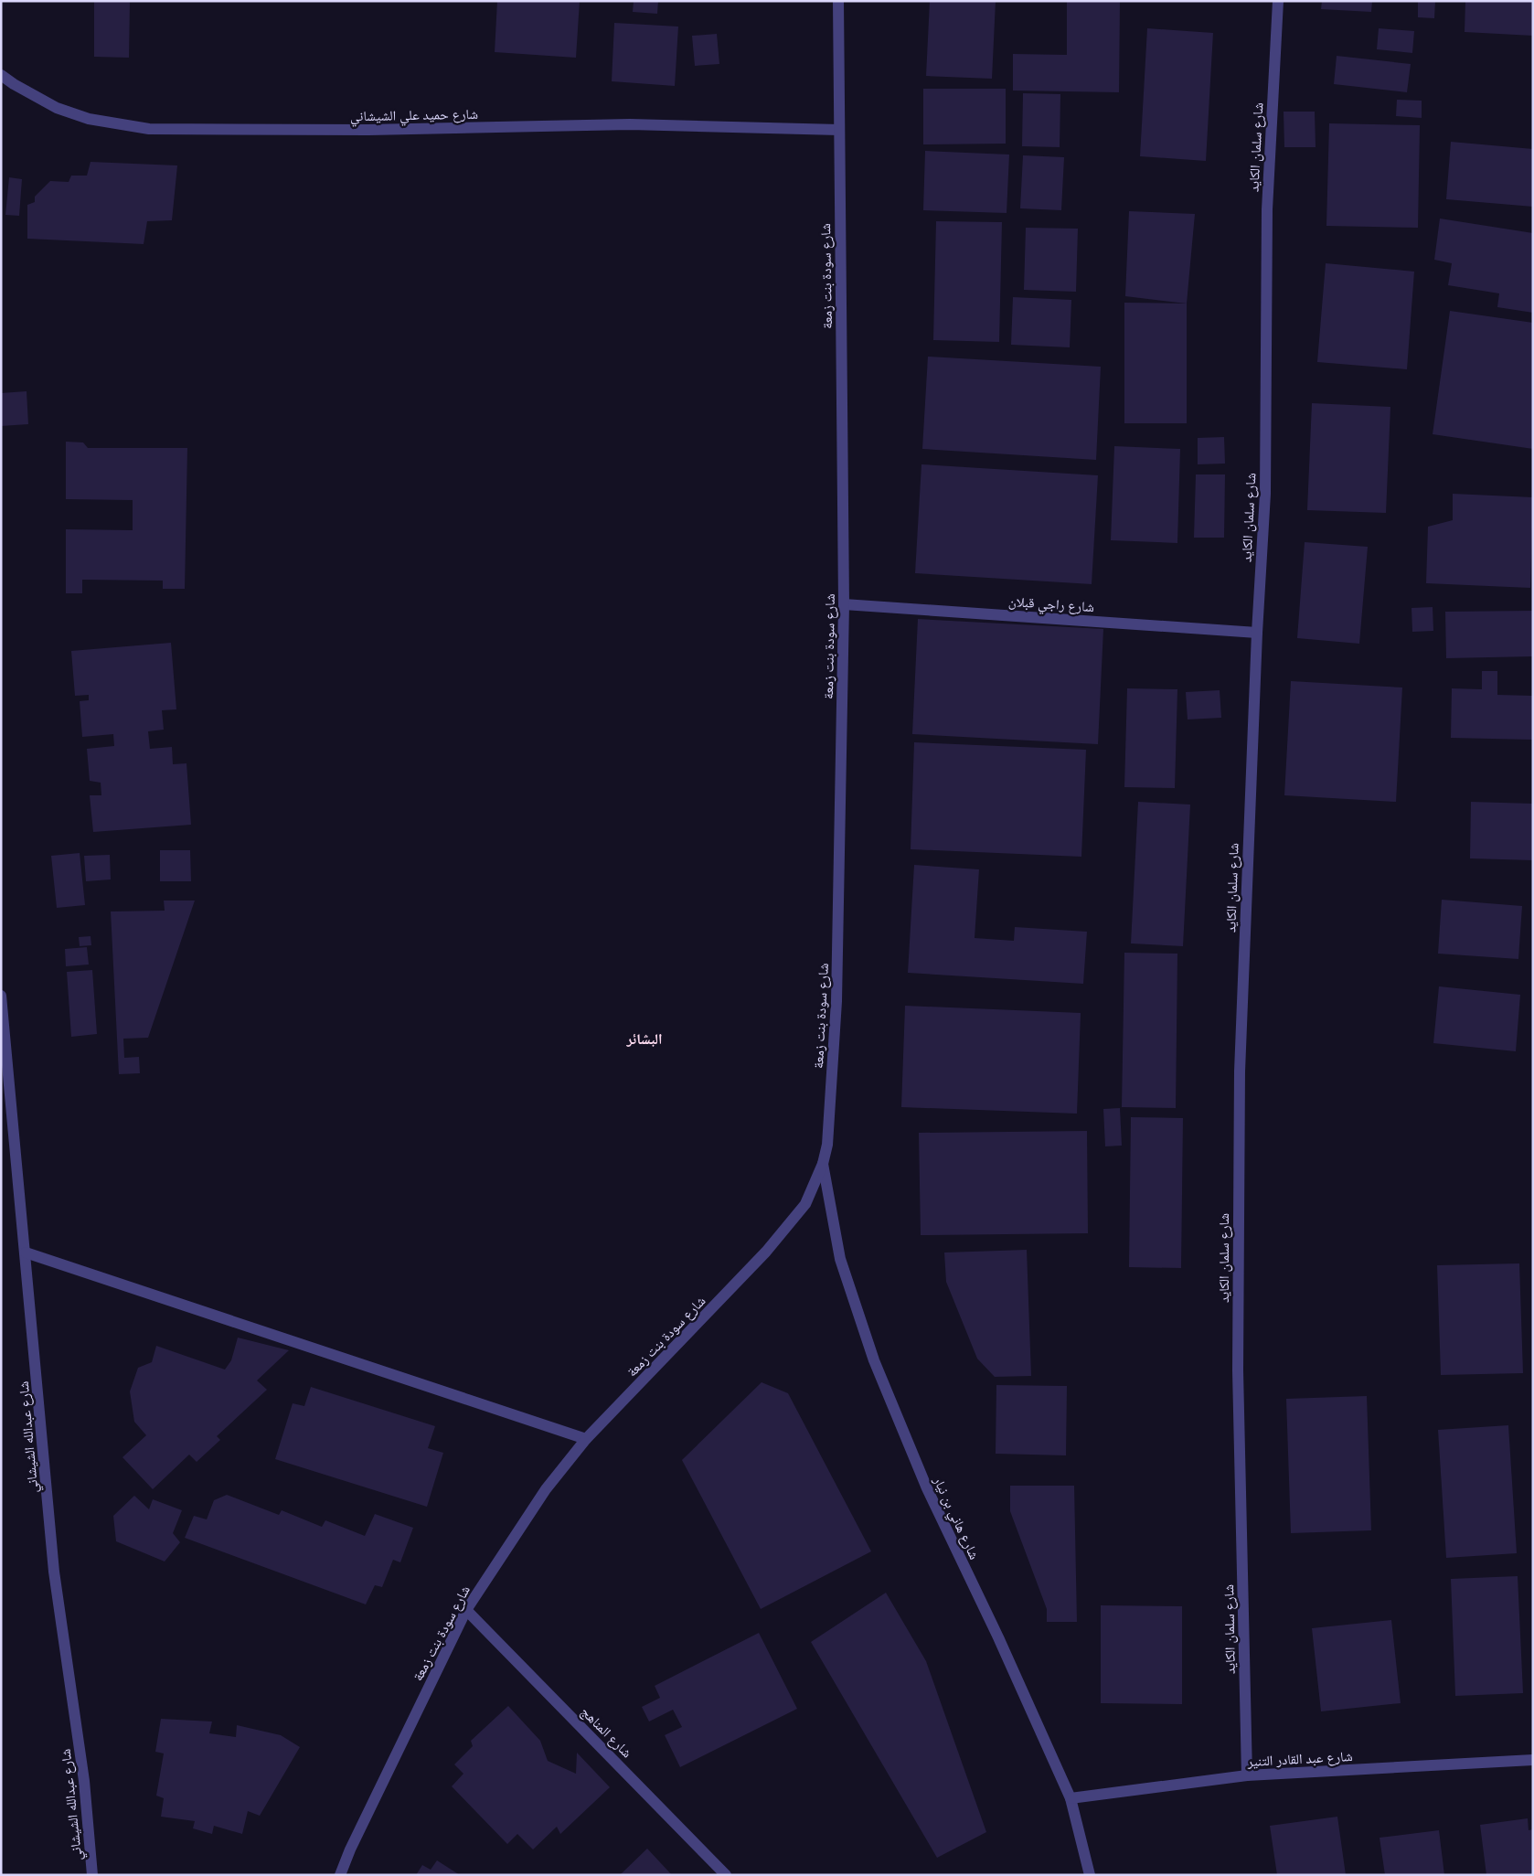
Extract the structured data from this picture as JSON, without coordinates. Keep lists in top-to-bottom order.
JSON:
{
  "streets": {
    "street": [
      "شارع حميد علي الشيشاني",
      "شارع سلمان الكايد",
      "شارع سودة بنت زمعة",
      "شارع راجي قبلان",
      "شارع عبدالله الشيشاني",
      "شارع هاني بن نيار",
      "شارع المناهج",
      "شارع عبد القادر التنير"
    ]
  },
  "crossings": [
    ["شارع حميد علي الشيشاني", "شارع سودة بنت زمعة"],
    ["شارع سلمان الكايد", "شارع راجي قبلان"],
    ["شارع سلمان الكايد", "شارع عبد القادر التنير"],
    ["شارع سودة بنت زمعة", "شارع راجي قبلان"],
    ["شارع سودة بنت زمعة", "شارع هاني بن نيار"],
    ["شارع سودة بنت زمعة", "شارع المناهج"],
    ["شارع هاني بن نيار", "شارع عبد القادر التنير"]
  ],
  "districts": ["البشائر"]
}
